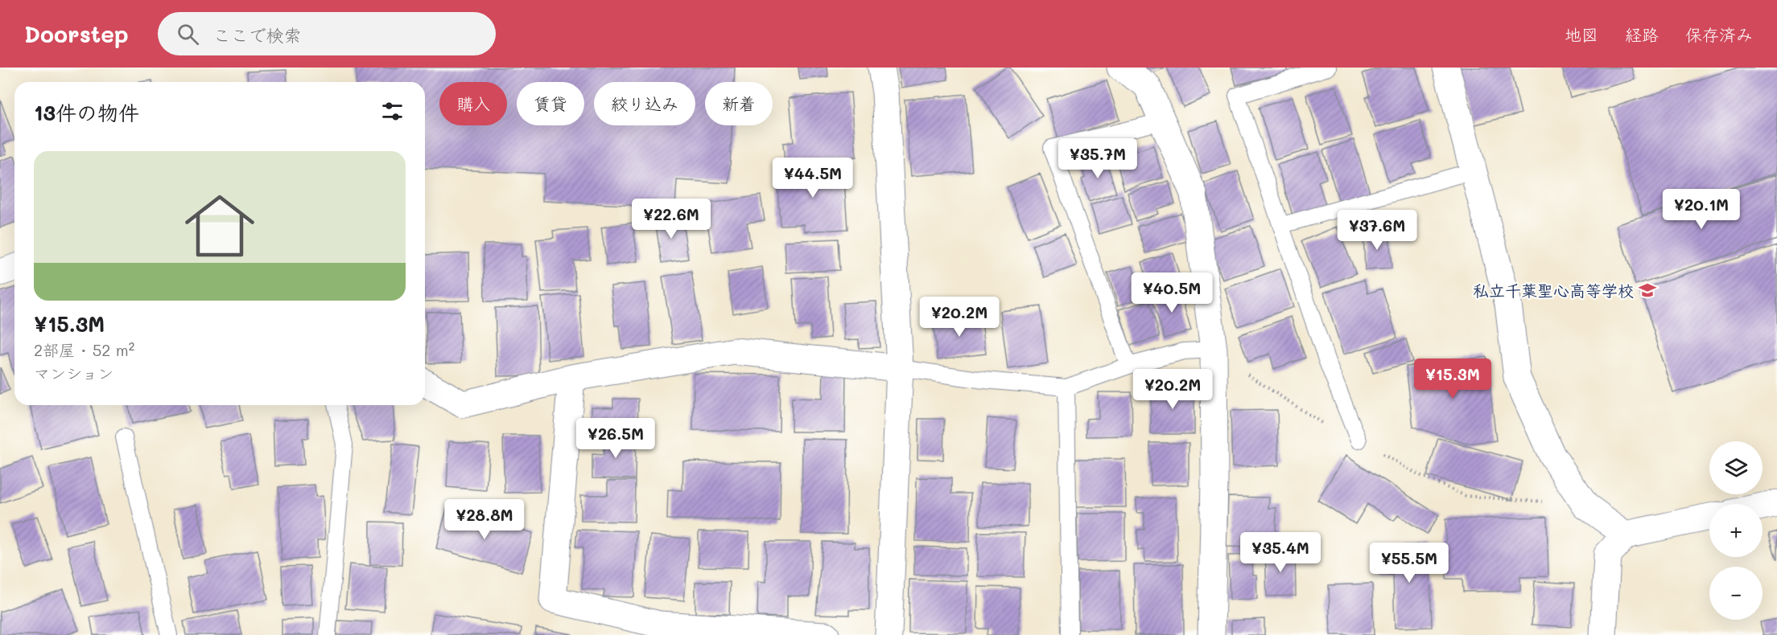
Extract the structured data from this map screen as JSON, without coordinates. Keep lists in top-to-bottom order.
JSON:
{
  "places": {
    "school or university": ["私立千葉聖心高等学校"]
  },
  "page": {
    "header": "Doorstep",
    "search": "ここで検索",
    "nav": ["地図", "経路", "保存済み"],
    "chip": [
      "購入",
      "賃貸",
      "絞り込み",
      "新着"
    ],
    "heading": "13件の物件",
    "price": [
      "¥35.7M",
      "¥44.5M",
      "¥20.1M",
      "¥22.6M",
      "¥37.6M",
      "¥40.5M",
      "¥20.2M",
      "¥15.3M",
      "¥20.2M",
      "¥26.5M",
      "¥28.8M",
      "¥35.4M",
      "¥55.5M"
    ],
    "list": [
      {
        "name": "¥15.3M",
        "note": "2部屋 · 52 m² · マンション"
      }
    ],
    "map_buttons": ["+", "−"]
  }
}
